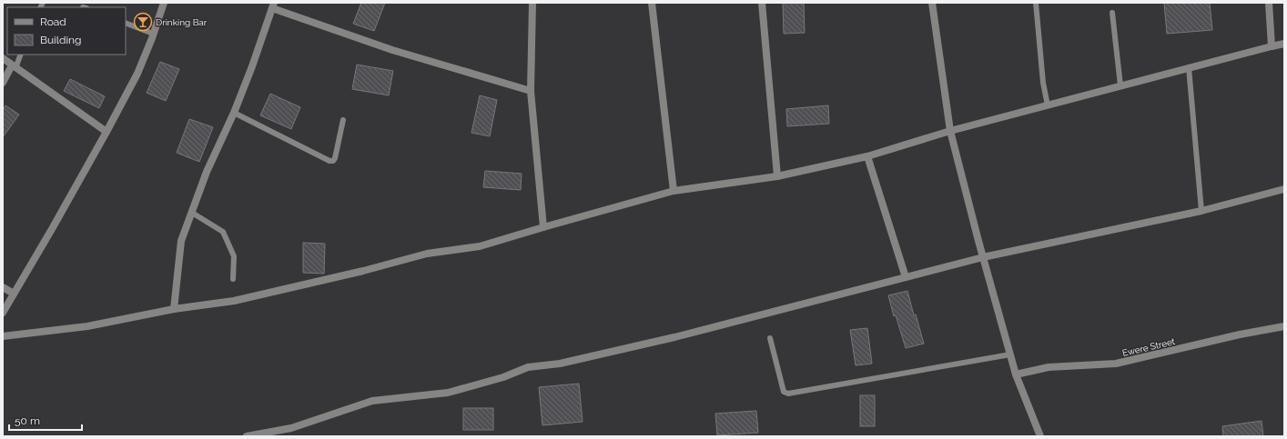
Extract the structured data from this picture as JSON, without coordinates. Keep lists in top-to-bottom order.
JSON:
{
  "streets": {
    "street": ["Ewere Street"]
  },
  "places": {
    "bar": ["Drinking Bar"]
  },
  "legend": ["Road", "Building"],
  "scale_bar": "50 m"
}
